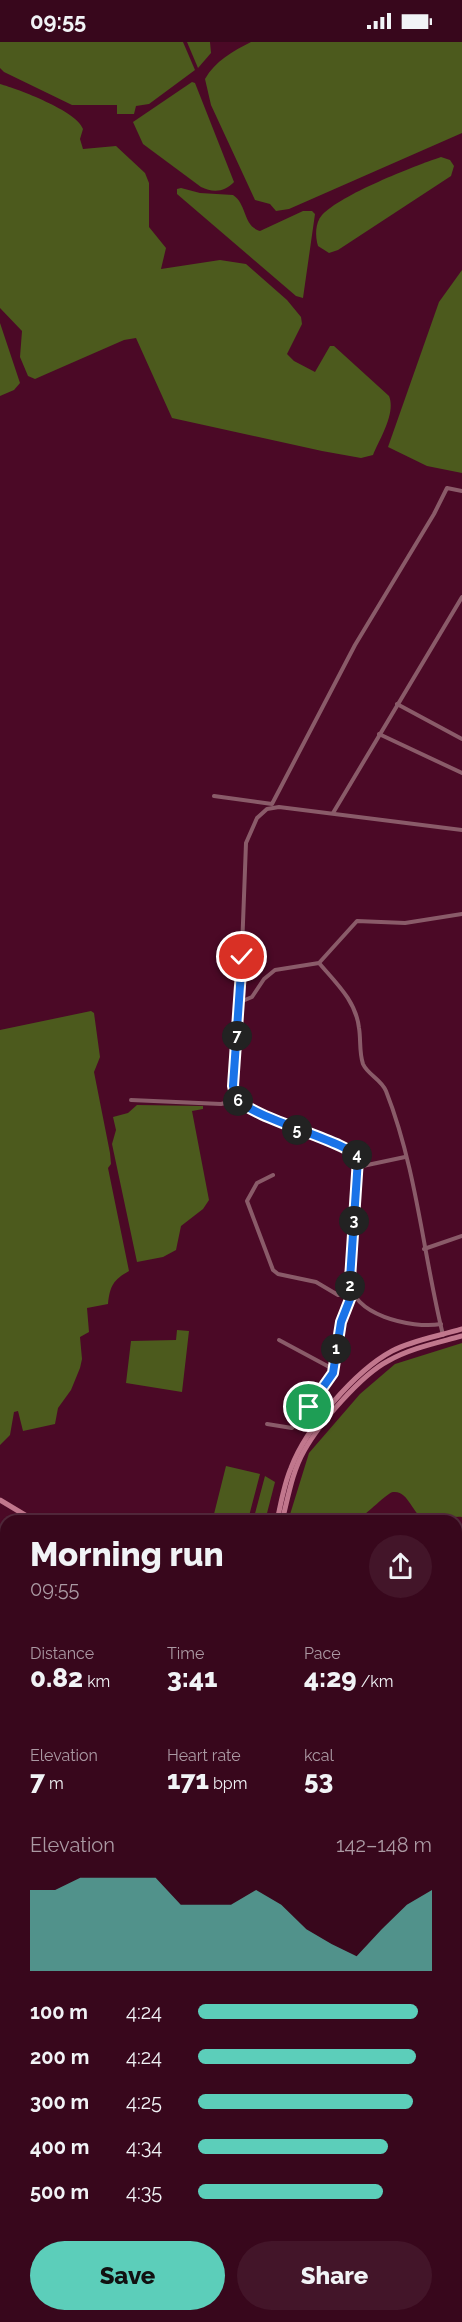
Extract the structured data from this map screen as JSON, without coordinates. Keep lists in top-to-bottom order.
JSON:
{
  "page": {
    "status": "09:55",
    "pins": [
      "7",
      "6",
      "5",
      "4",
      "3",
      "2",
      "1"
    ],
    "heading": ["Morning run", "09:55"],
    "stats": [
      ["Distance", "0.82 km"],
      ["Time", "3:41"],
      ["Pace", "4:29 /km"],
      ["Elevation", "7 m"],
      ["Heart rate", "171 bpm"],
      ["kcal", "53"]
    ],
    "chart": ["Elevation", "142–148 m"],
    "list": [
      {
        "name": "100 m",
        "note": "4:24"
      },
      {
        "name": "200 m",
        "note": "4:24"
      },
      {
        "name": "300 m",
        "note": "4:25"
      },
      {
        "name": "400 m",
        "note": "4:34"
      },
      {
        "name": "500 m",
        "note": "4:35"
      }
    ],
    "buttons": ["Save", "Share"]
  }
}
